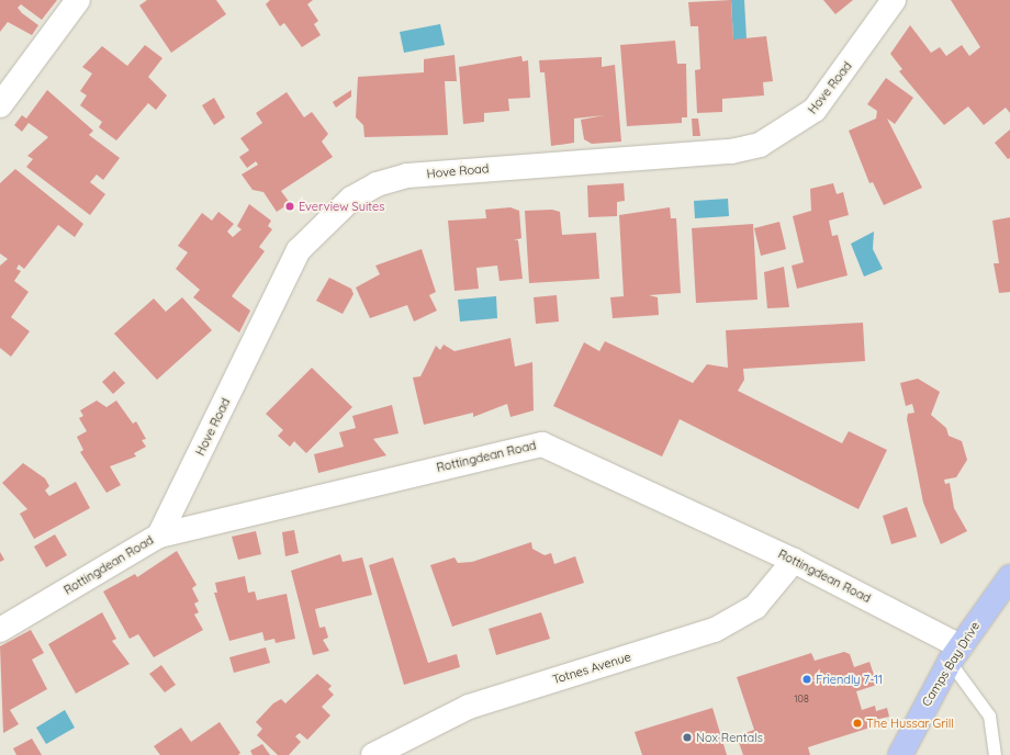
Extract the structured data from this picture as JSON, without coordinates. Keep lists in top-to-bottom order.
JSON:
{
  "streets": {
    "main road": ["Camps Bay Drive"],
    "street": ["Hove Road", "Rottingdean Road", "Totnes Avenue"]
  },
  "crossings": [
    ["Hove Road", "Rottingdean Road"],
    ["Rottingdean Road", "Camps Bay Drive"],
    ["Rottingdean Road", "Totnes Avenue"]
  ],
  "places": [
    "Everview Suites",
    "Friendly 7-11",
    "The Hussar Grill",
    "Nox Rentals"
  ],
  "house_numbers": ["108"]
}
